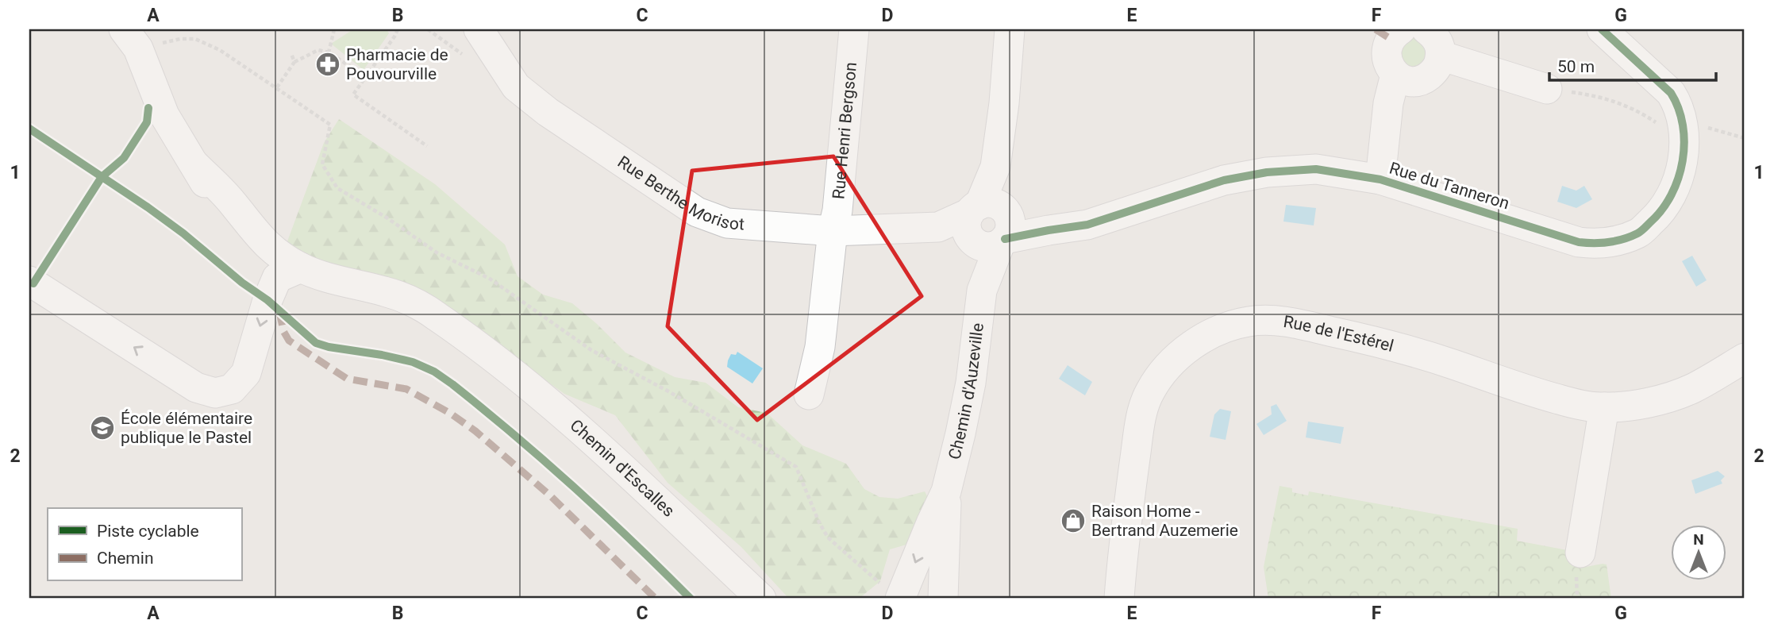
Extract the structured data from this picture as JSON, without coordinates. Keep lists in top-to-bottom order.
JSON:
{
  "streets": {
    "street": [
      "Rue Henri Bergson",
      "Rue du Tanneron",
      "Rue Berthe Morisot",
      "Rue de l'Estérel",
      "Chemin d'Auzeville",
      "Chemin d'Escalles"
    ]
  },
  "crossings": [
    ["Rue Henri Bergson", "Rue Berthe Morisot"],
    ["Rue du Tanneron", "Rue Berthe Morisot"],
    ["Rue du Tanneron", "Chemin d'Auzeville"],
    ["Rue Berthe Morisot", "Chemin d'Auzeville"]
  ],
  "places": {
    "pharmacy": ["Pharmacie de Pouvourville"],
    "school or university": ["École élémentaire publique le Pastel"],
    "shop": ["Raison Home - Bertrand Auzemerie"]
  },
  "legend": ["Piste cyclable", "Chemin"],
  "scale_bar": "50 m",
  "north": "top",
  "grid": {
    "columns": [
      "A",
      "B",
      "C",
      "D",
      "E",
      "F",
      "G"
    ],
    "rows": ["1", "2"]
  }
}
